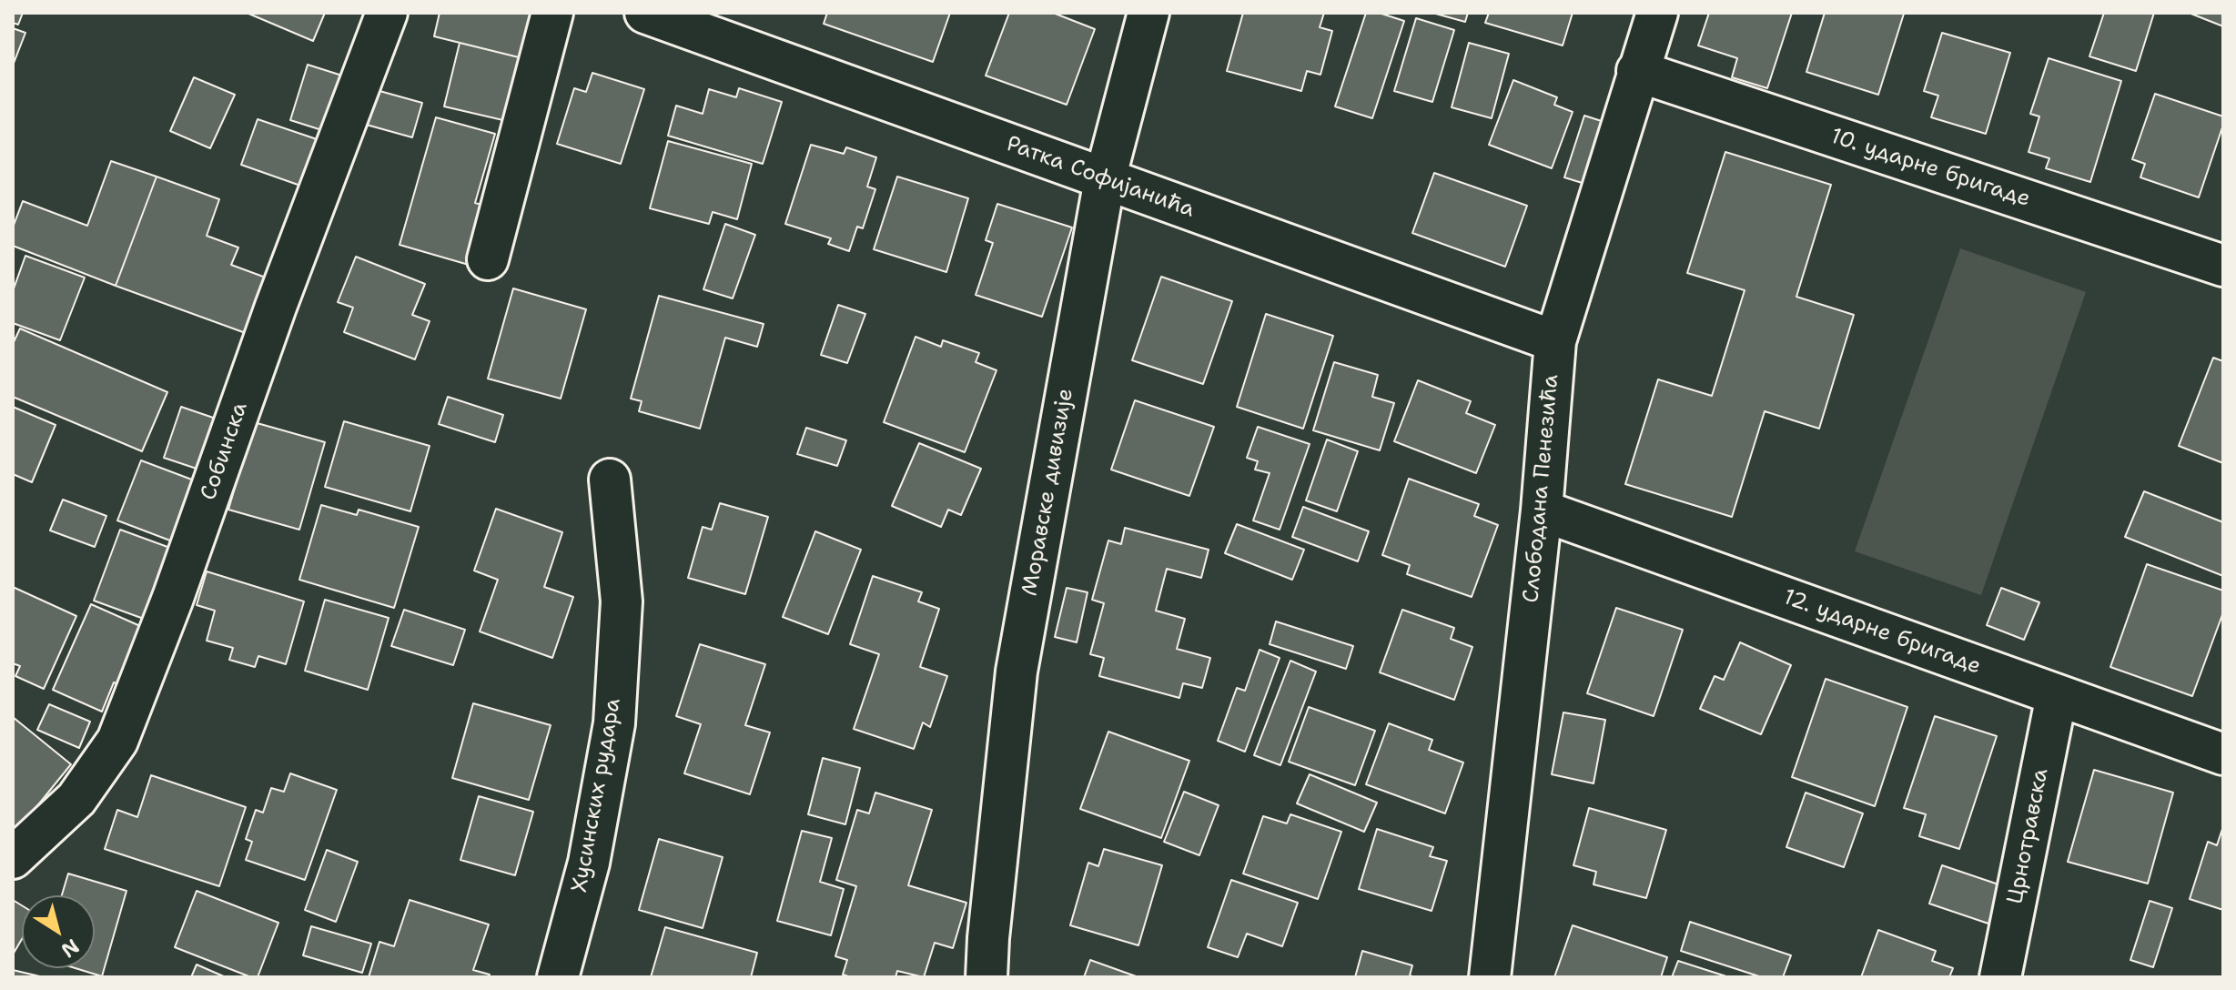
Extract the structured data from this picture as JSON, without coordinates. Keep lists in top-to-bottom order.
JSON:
{
  "streets": {
    "street": [
      "10. ударне бригаде",
      "Ратка Софијанића",
      "Собинска",
      "Слободана Пенезића",
      "Моравске дивизије",
      "12. ударне бригаде",
      "Хусинских рудара",
      "Црнотравска"
    ]
  },
  "crossings": [
    ["10. ударне бригаде", "Слободана Пенезића"],
    ["Ратка Софијанића", "Слободана Пенезића"],
    ["Ратка Софијанића", "Моравске дивизије"],
    ["Слободана Пенезића", "12. ударне бригаде"],
    ["12. ударне бригаде", "Црнотравска"]
  ],
  "north": "bottom right"
}
